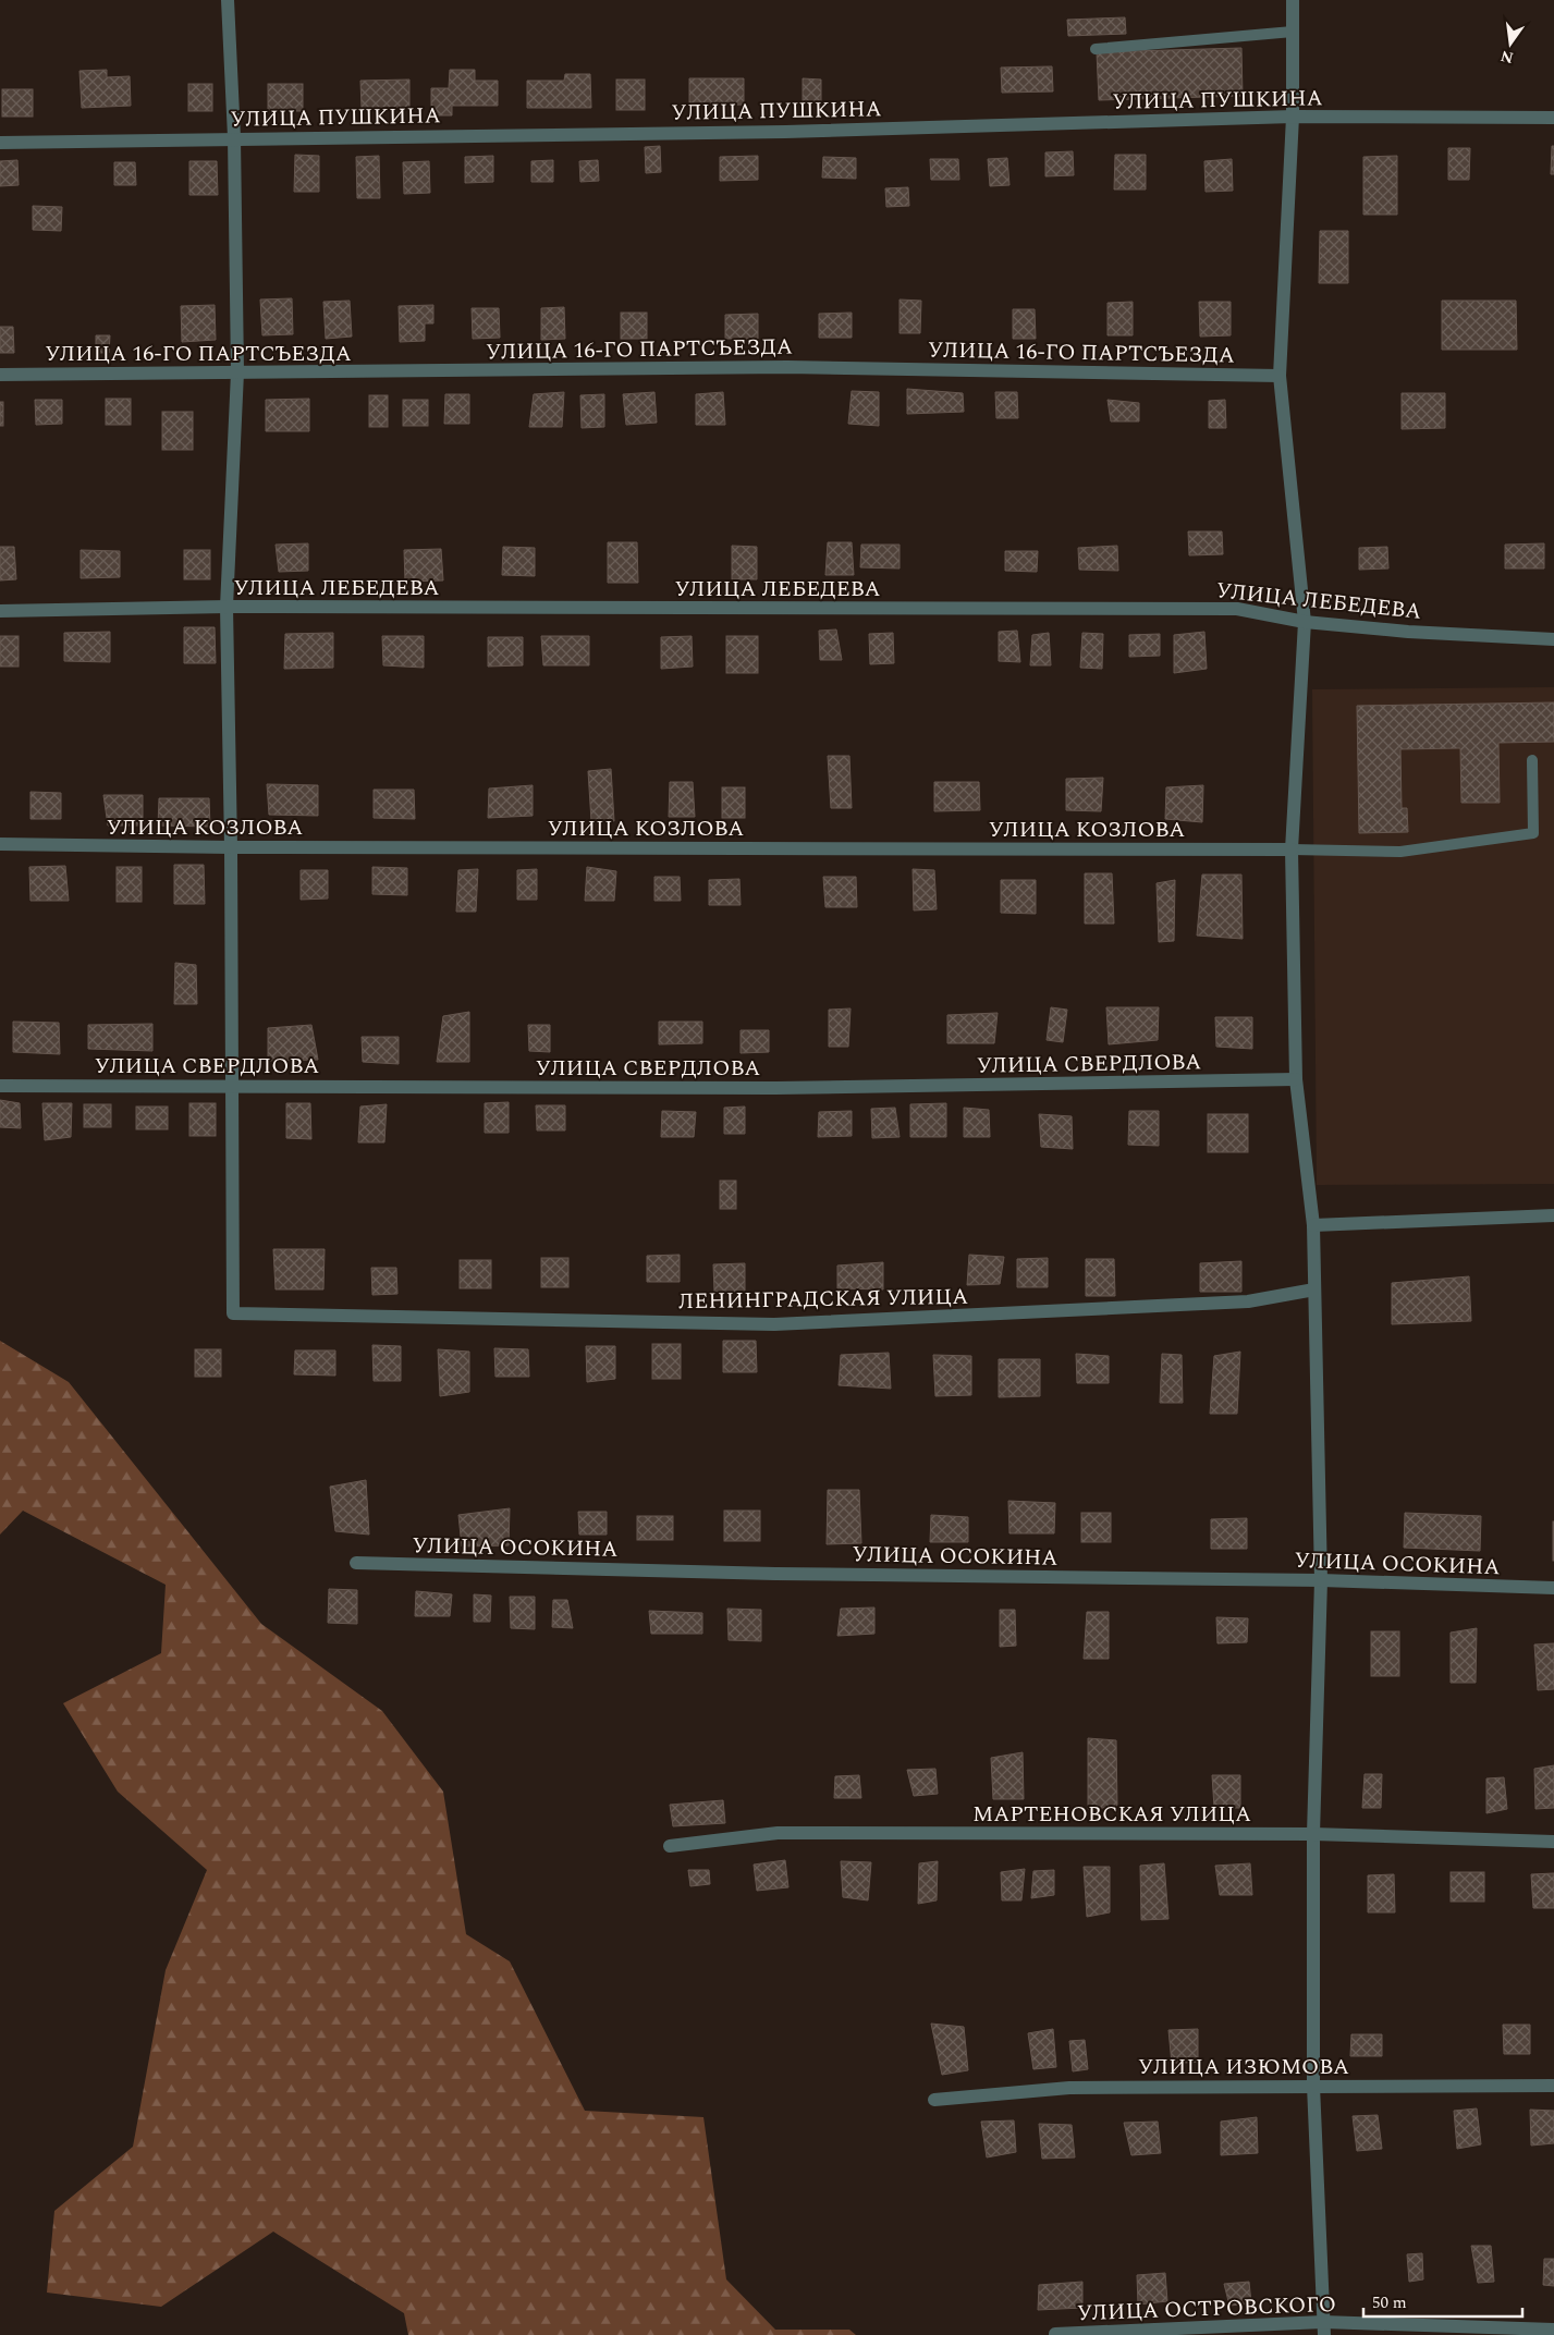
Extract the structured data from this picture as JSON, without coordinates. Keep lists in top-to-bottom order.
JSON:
{
  "streets": {
    "street": [
      "УЛИЦА ПУШКИНА",
      "УЛИЦА 16-ГО ПАРТСЪЕЗДА",
      "УЛИЦА ЛЕБЕДЕВА",
      "УЛИЦА КОЗЛОВА",
      "УЛИЦА СВЕРДЛОВА",
      "ЛЕНИНГРАДСКАЯ УЛИЦА",
      "УЛИЦА ОСОКИНА",
      "МАРТЕНОВСКАЯ УЛИЦА",
      "УЛИЦА ИЗЮМОВА",
      "УЛИЦА ОСТРОВСКОГО"
    ]
  },
  "crossings": [
    ["УЛИЦА СВЕРДЛОВА", "ЛЕНИНГРАДСКАЯ УЛИЦА"]
  ],
  "scale_bar": "50 m",
  "north": "bottom"
}
